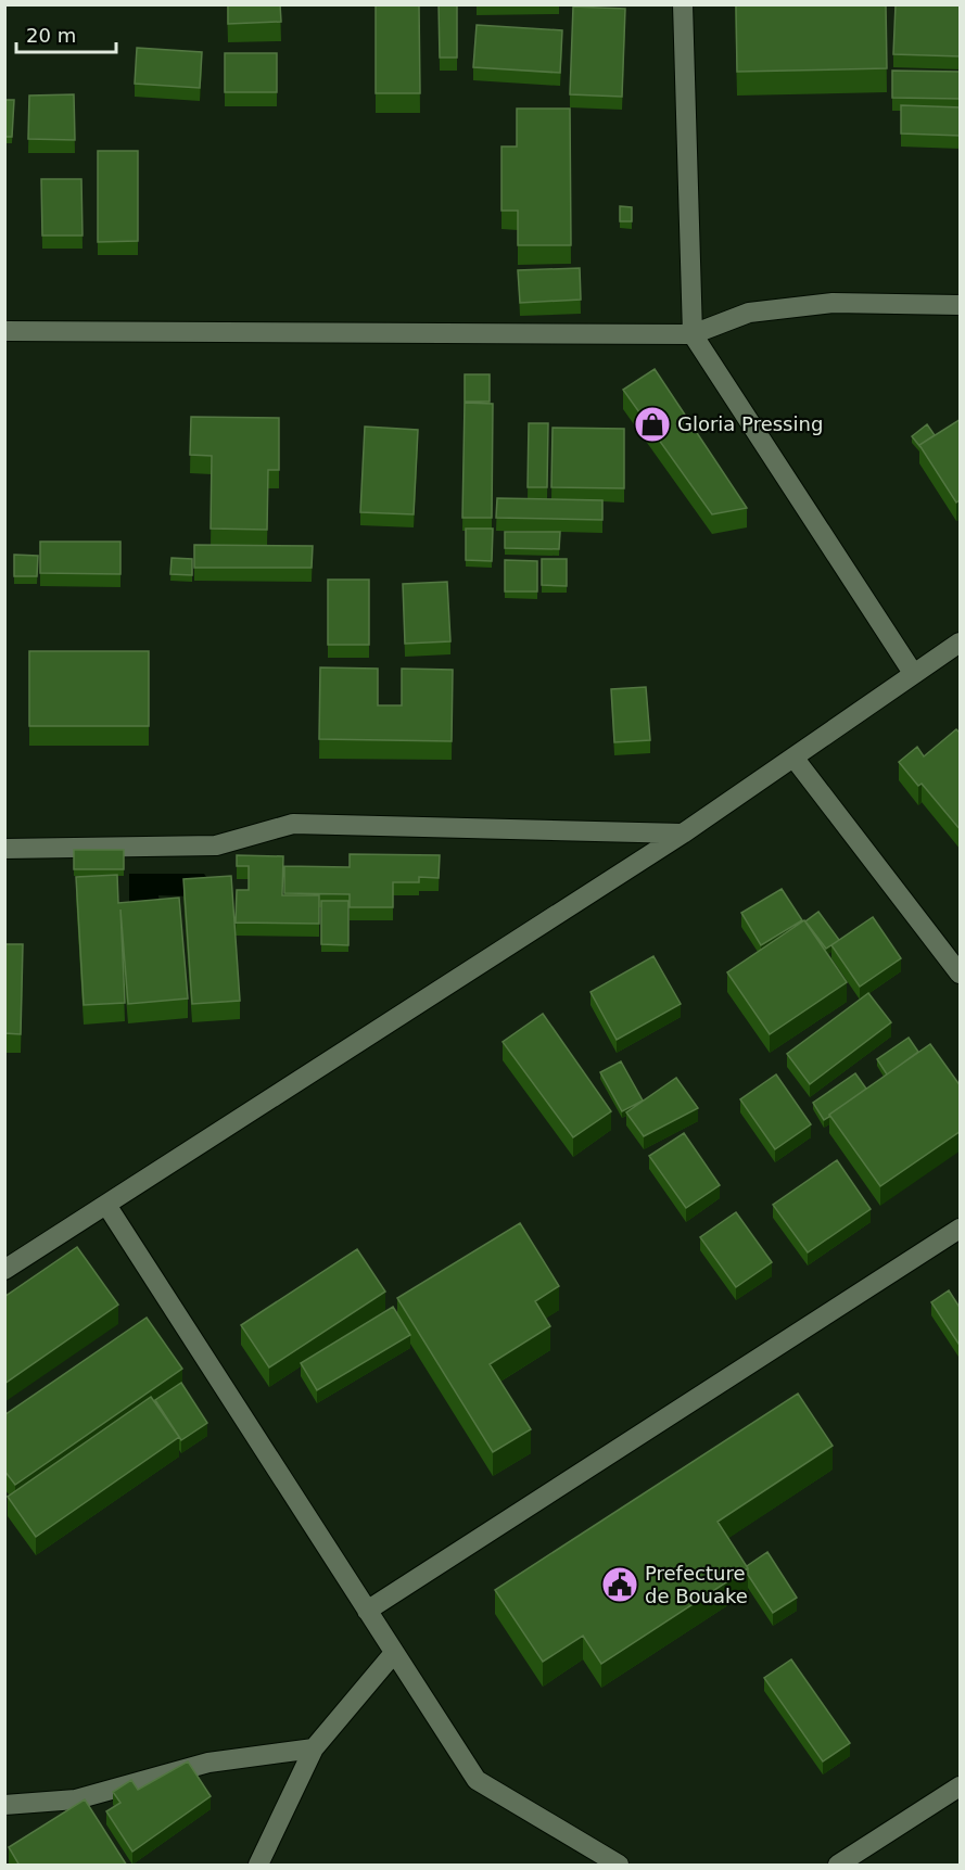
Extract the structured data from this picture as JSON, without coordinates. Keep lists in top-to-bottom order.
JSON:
{
  "places": {
    "shop": ["Gloria Pressing"],
    "public building": ["Prefecture de Bouake"]
  },
  "scale_bar": "20 m"
}
